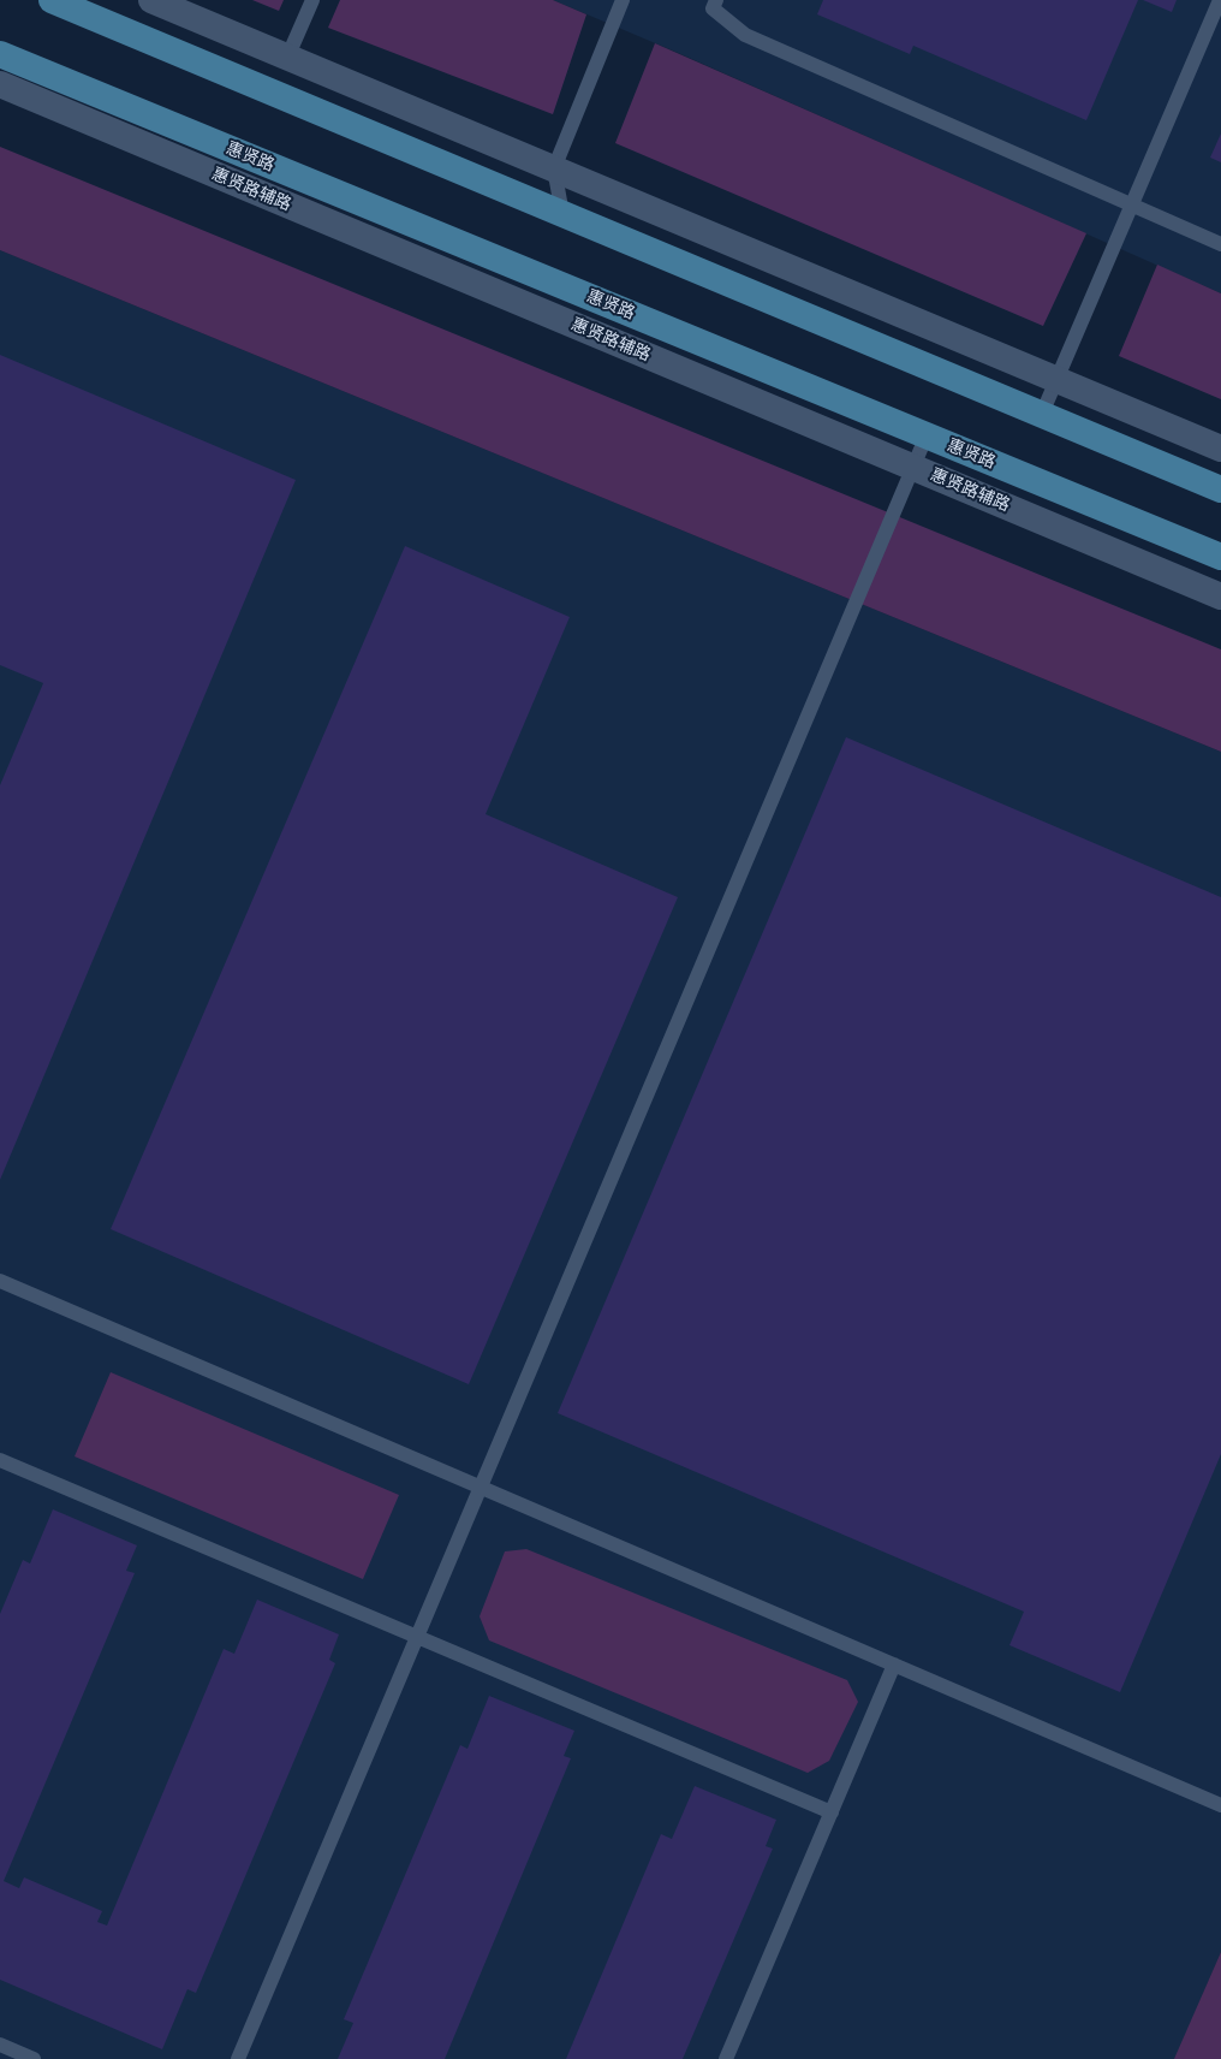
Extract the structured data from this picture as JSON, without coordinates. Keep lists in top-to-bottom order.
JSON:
{
  "streets": {
    "main road": ["惠贤路"],
    "street": ["惠贤路辅路"]
  }
}
